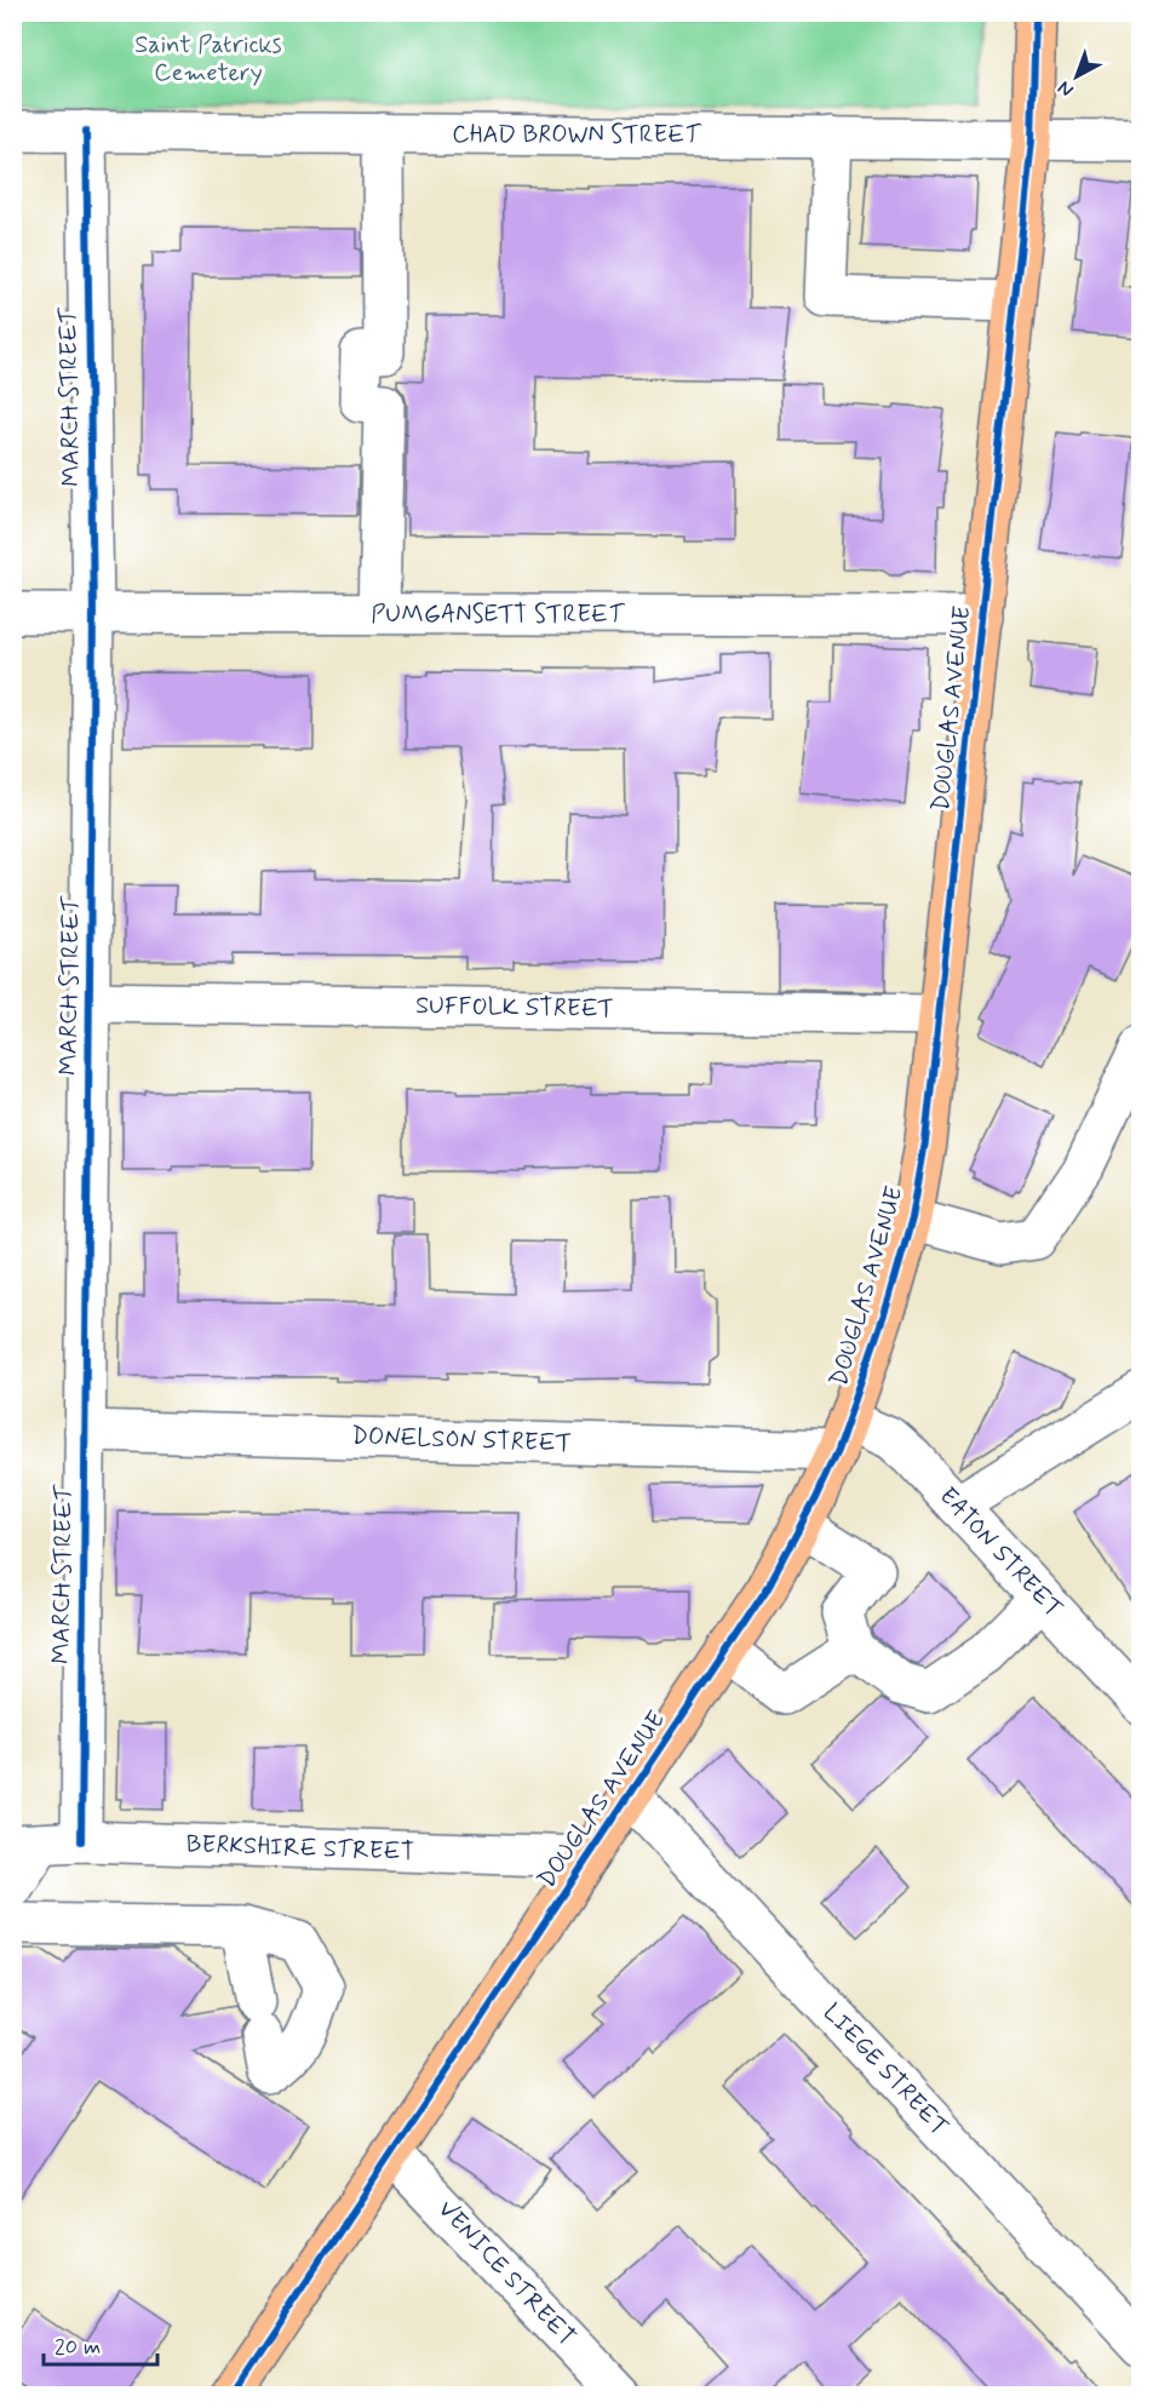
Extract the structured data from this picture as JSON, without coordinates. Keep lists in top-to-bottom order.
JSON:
{
  "streets": {
    "main road": ["DOUGLAS AVENUE"],
    "street": [
      "CHAD BROWN STREET",
      "MARCH STREET",
      "PUMGANSETT STREET",
      "SUFFOLK STREET",
      "DONELSON STREET",
      "EATON STREET",
      "BERKSHIRE STREET",
      "LIEGE STREET",
      "VENICE STREET"
    ]
  },
  "crossings": [
    ["CHAD BROWN STREET", "MARCH STREET"],
    ["CHAD BROWN STREET", "DOUGLAS AVENUE"],
    ["MARCH STREET", "PUMGANSETT STREET"],
    ["MARCH STREET", "SUFFOLK STREET"],
    ["MARCH STREET", "DONELSON STREET"],
    ["MARCH STREET", "BERKSHIRE STREET"],
    ["PUMGANSETT STREET", "DOUGLAS AVENUE"],
    ["DOUGLAS AVENUE", "SUFFOLK STREET"],
    ["DOUGLAS AVENUE", "DONELSON STREET"],
    ["DOUGLAS AVENUE", "EATON STREET"],
    ["DOUGLAS AVENUE", "BERKSHIRE STREET"],
    ["DOUGLAS AVENUE", "LIEGE STREET"],
    ["DOUGLAS AVENUE", "VENICE STREET"],
    ["DONELSON STREET", "EATON STREET"]
  ],
  "parks": ["Saint Patricks Cemetery"],
  "scale_bar": "20 m",
  "north": "bottom left"
}
